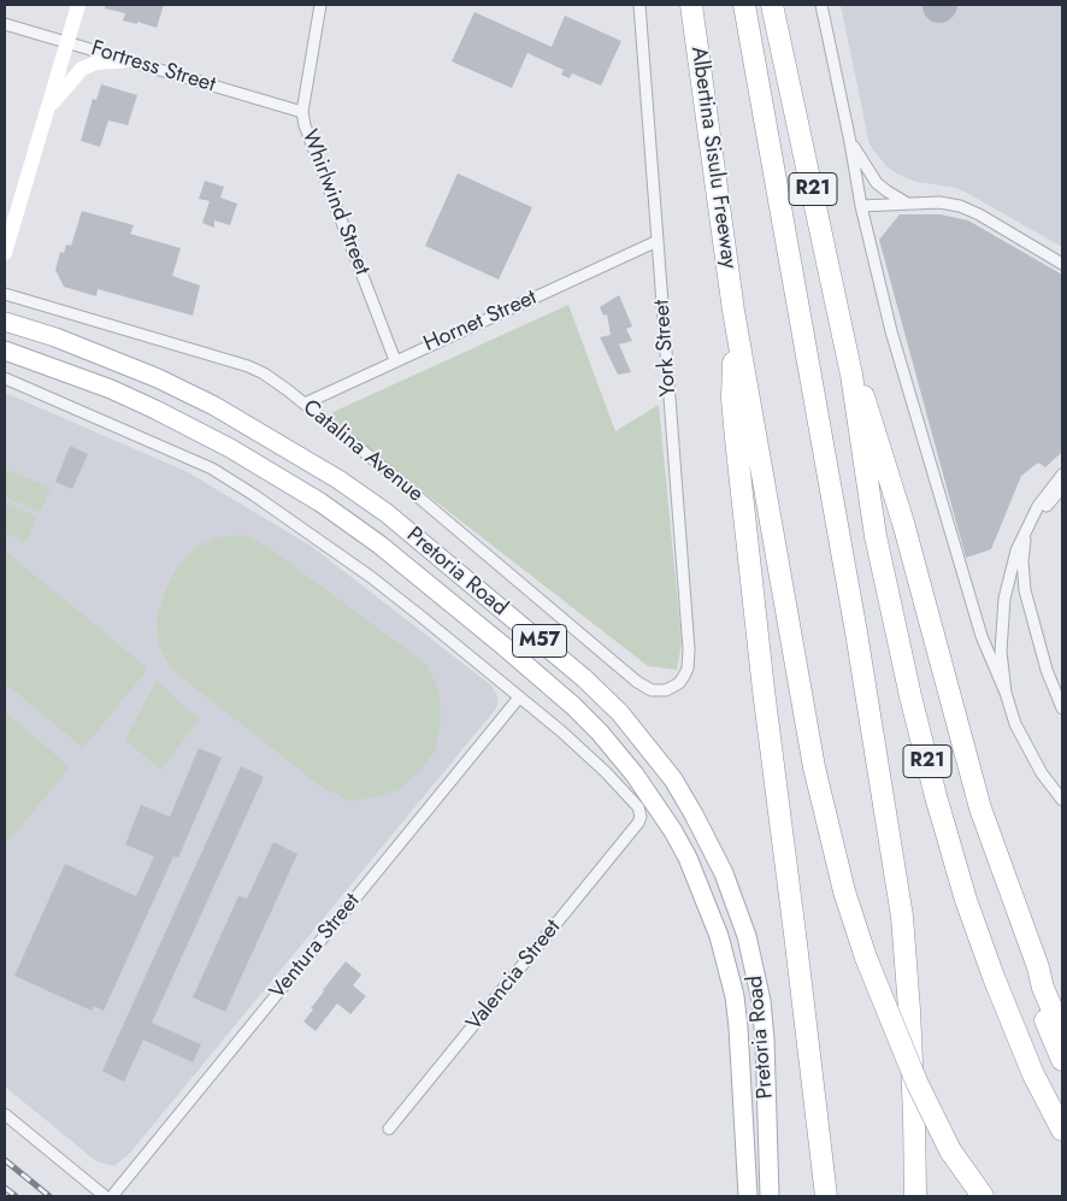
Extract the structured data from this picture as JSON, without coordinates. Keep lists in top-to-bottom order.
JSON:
{
  "streets": {
    "highway": ["Albertina Sisulu Freeway", "R21"],
    "main road": ["Pretoria Road", "M57"],
    "street": [
      "Fortress Street",
      "Whirlwind Street",
      "Hornet Street",
      "York Street",
      "Catalina Avenue",
      "Ventura Street",
      "Valencia Street"
    ]
  },
  "crossings": [
    ["Fortress Street", "Whirlwind Street"],
    ["Whirlwind Street", "Hornet Street"],
    ["Hornet Street", "York Street"],
    ["Hornet Street", "Catalina Avenue"],
    ["York Street", "Catalina Avenue"],
    ["Ventura Street", "Valencia Street"]
  ]
}
